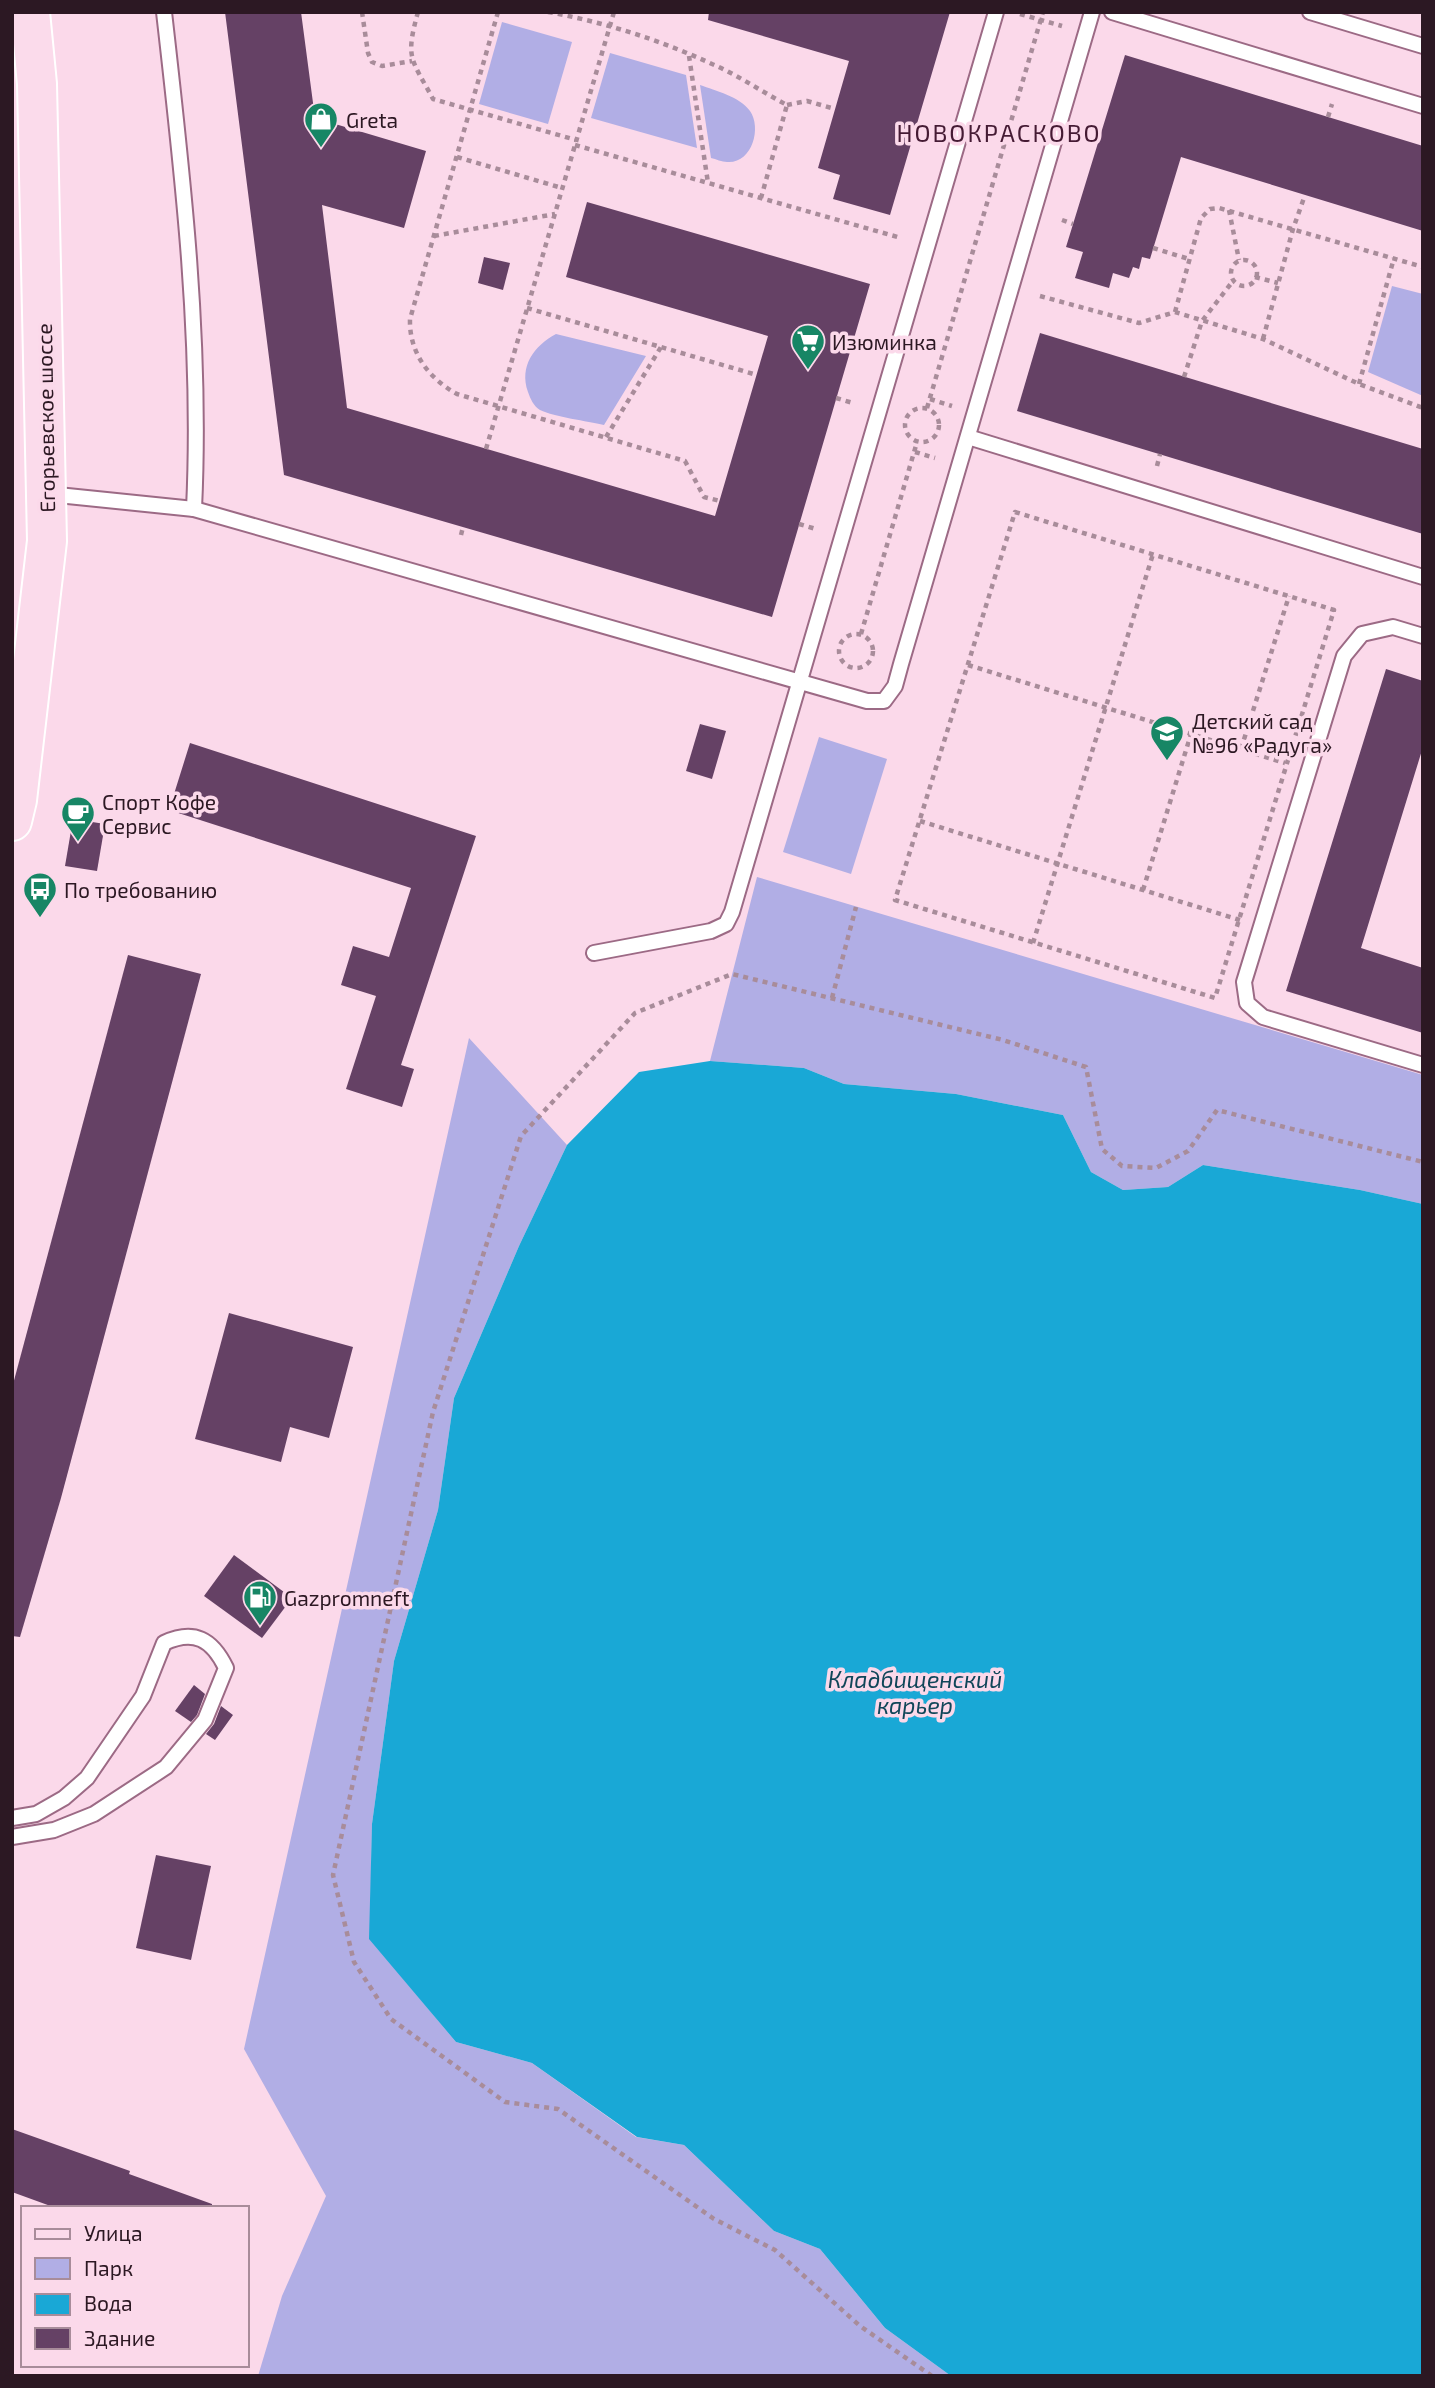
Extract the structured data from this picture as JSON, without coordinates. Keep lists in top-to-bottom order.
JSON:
{
  "streets": {
    "main road": ["Егорьевское шоссе"]
  },
  "districts": ["НОВОКРАСКОВО"],
  "water": ["Кладбищенский карьер"],
  "places": {
    "shop": ["Greta"],
    "supermarket": ["Изюминка"],
    "school or university": ["Детский сад №96 «Радуга»"],
    "cafe": ["Спорт Кофе Сервис"],
    "bus stop": ["По требованию"],
    "fuel station": ["Gazpromneft"]
  },
  "legend": [
    "Улица",
    "Парк",
    "Вода",
    "Здание"
  ]
}
